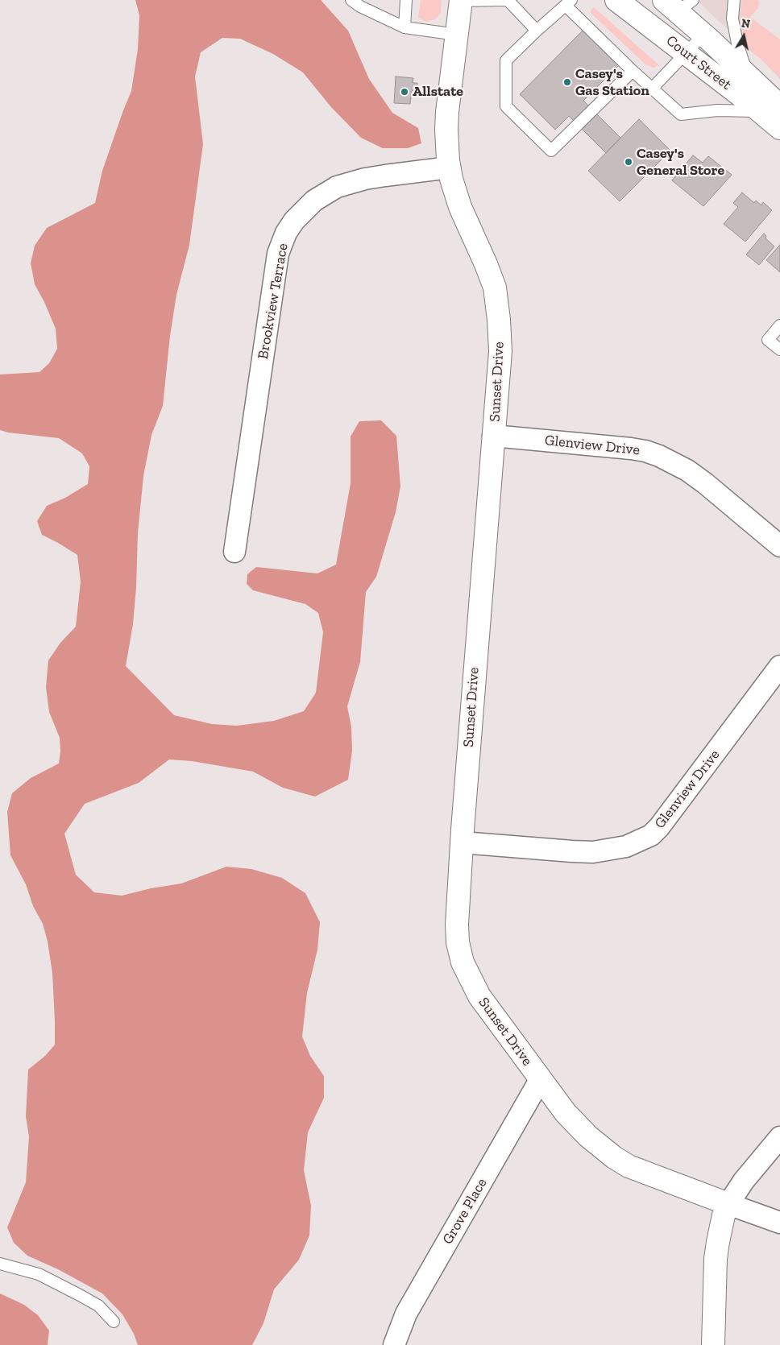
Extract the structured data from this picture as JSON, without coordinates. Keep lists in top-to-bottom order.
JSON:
{
  "streets": {
    "street": [
      "Court Street",
      "Brookview Terrace",
      "Sunset Drive",
      "Glenview Drive",
      "Grove Place"
    ]
  },
  "crossings": [
    ["Brookview Terrace", "Sunset Drive"],
    ["Sunset Drive", "Glenview Drive"],
    ["Sunset Drive", "Grove Place"]
  ],
  "places": ["Casey's Gas Station", "Allstate", "Casey's General Store"],
  "north": "top"
}
